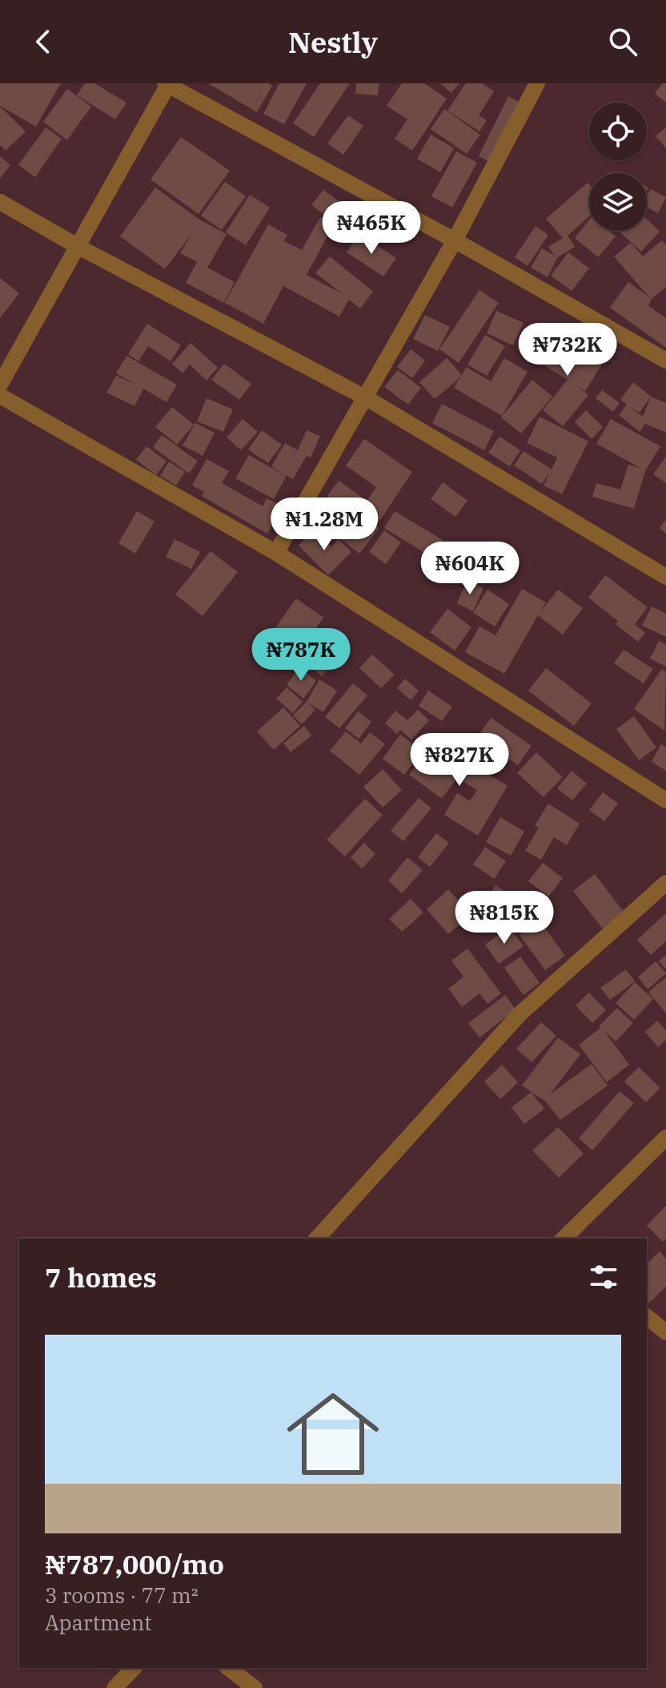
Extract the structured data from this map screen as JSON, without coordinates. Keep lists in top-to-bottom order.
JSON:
{
  "page": {
    "header": "Nestly",
    "price": [
      "₦465K",
      "₦732K",
      "₦1.28M",
      "₦604K",
      "₦787K",
      "₦827K",
      "₦815K"
    ],
    "heading": "7 homes",
    "list": [
      {
        "name": "₦787,000/mo",
        "note": "3 rooms · 77 m² · Apartment"
      }
    ]
  }
}
